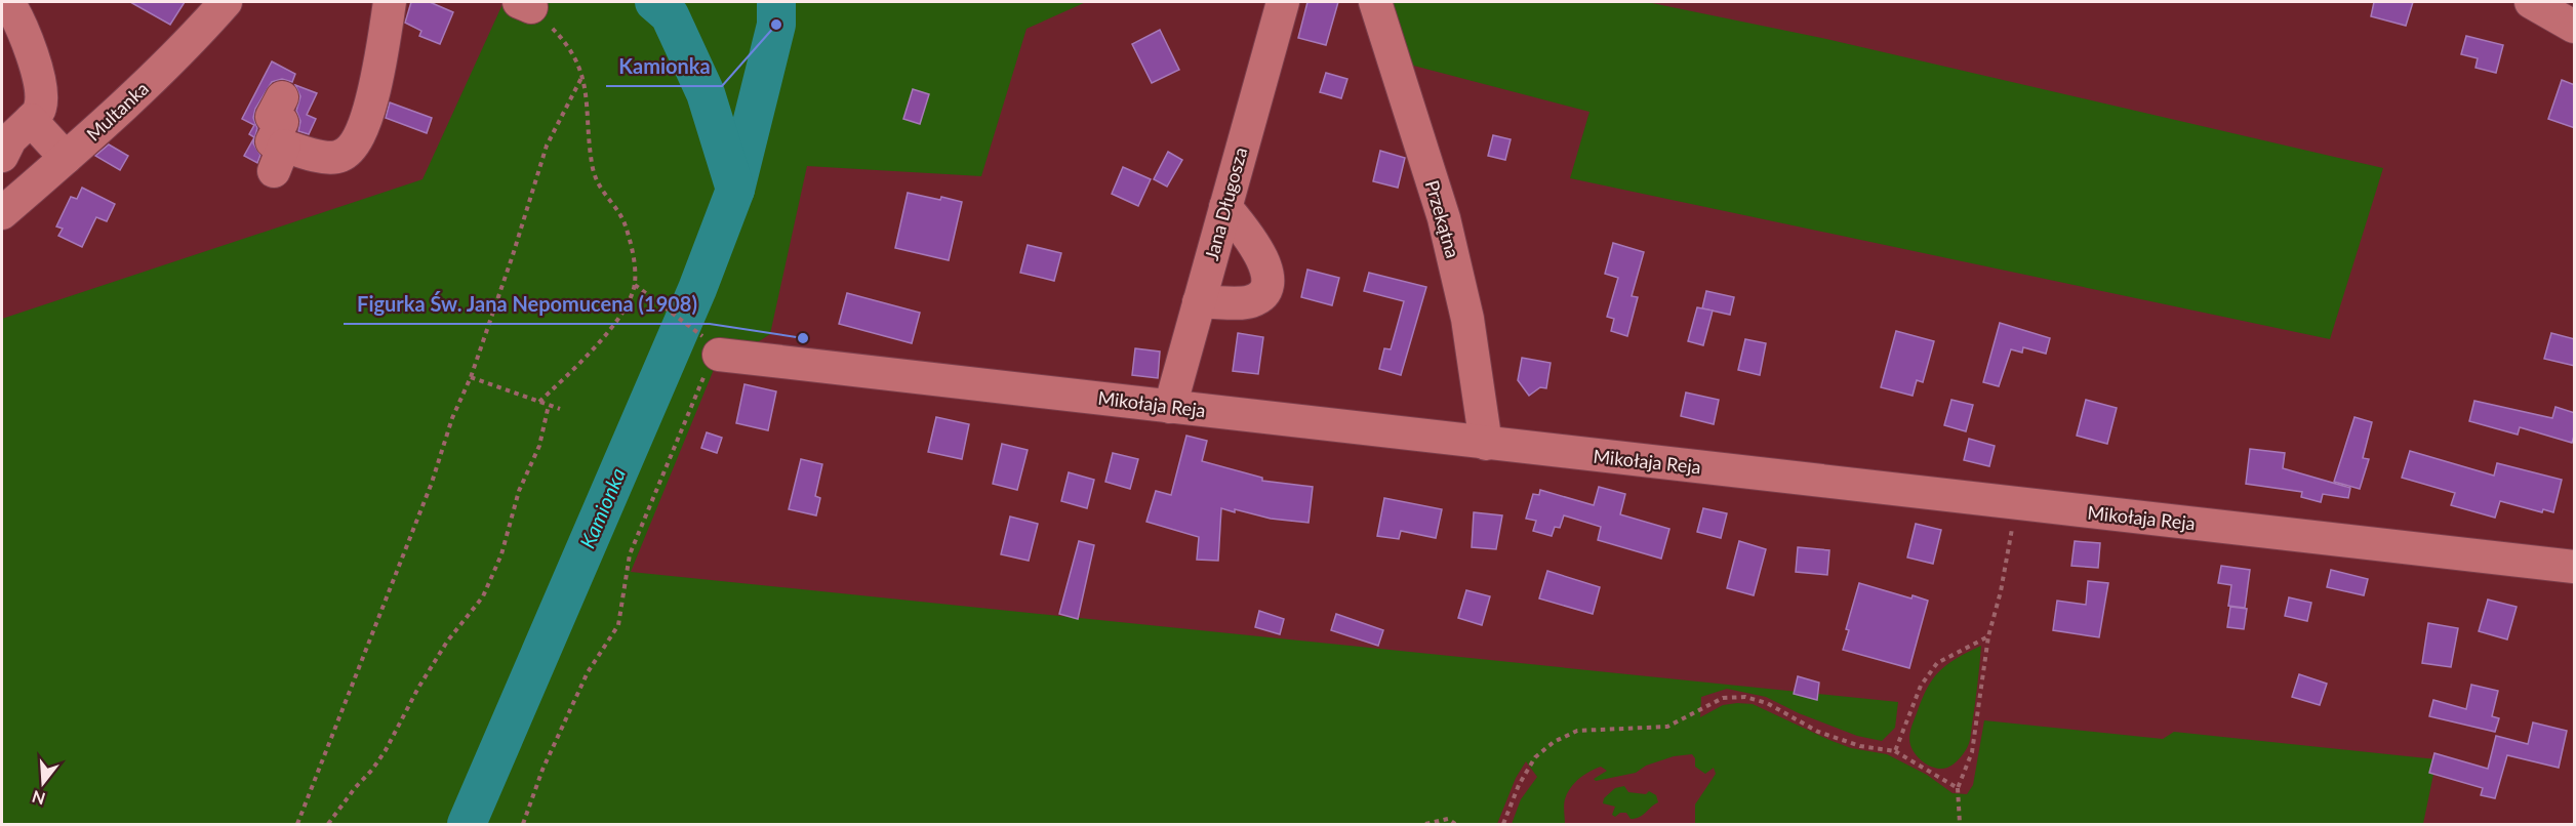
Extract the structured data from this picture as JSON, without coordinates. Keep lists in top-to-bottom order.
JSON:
{
  "streets": {
    "street": [
      "Multanka",
      "Jana Długosza",
      "Przekątna",
      "Mikołaja Reja"
    ]
  },
  "crossings": [
    ["Jana Długosza", "Mikołaja Reja"],
    ["Przekątna", "Mikołaja Reja"]
  ],
  "water": ["Kamionka"],
  "places": ["Kamionka", "Figurka Św. Jana Nepomucena (1908)"],
  "north": "bottom"
}
